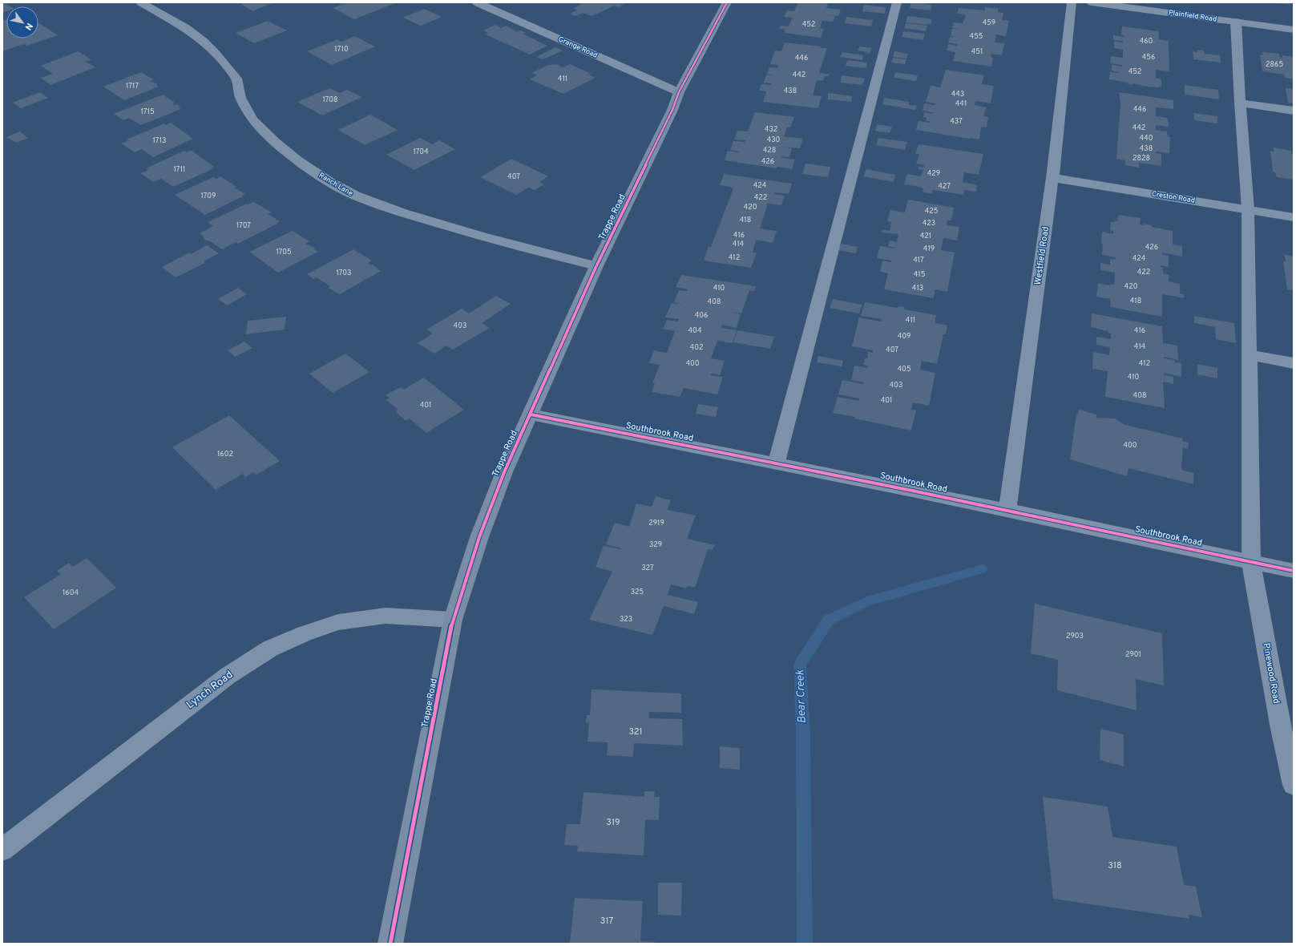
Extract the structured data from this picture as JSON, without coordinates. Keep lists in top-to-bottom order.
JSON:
{
  "streets": {
    "street": [
      "Plainfield Road",
      "Grange Road",
      "Ranch Lane",
      "Creston Road",
      "Trappe Road",
      "Westfield Road",
      "Southbrook Road",
      "Pinewood Road",
      "Lynch Road"
    ]
  },
  "crossings": [
    ["Plainfield Road", "Pinewood Road"],
    ["Grange Road", "Trappe Road"],
    ["Ranch Lane", "Trappe Road"],
    ["Creston Road", "Westfield Road"],
    ["Creston Road", "Pinewood Road"],
    ["Trappe Road", "Southbrook Road"],
    ["Trappe Road", "Lynch Road"],
    ["Westfield Road", "Southbrook Road"],
    ["Southbrook Road", "Pinewood Road"]
  ],
  "water": ["Bear Creek"],
  "house_numbers": [
    "459",
    "452",
    "455",
    "460",
    "1710",
    "451",
    "456",
    "446",
    "2865",
    "452",
    "442",
    "411",
    "1717",
    "438",
    "443",
    "1708",
    "441",
    "446",
    "1715",
    "437",
    "442",
    "432",
    "440",
    "430",
    "1713",
    "438",
    "428",
    "1704",
    "2828",
    "426",
    "1711",
    "429",
    "407",
    "424",
    "427",
    "1709",
    "422",
    "420",
    "425",
    "418",
    "423",
    "1707",
    "416",
    "421",
    "414",
    "426",
    "419",
    "1705",
    "412",
    "424",
    "417",
    "422",
    "1703",
    "415",
    "420",
    "410",
    "413",
    "418",
    "408",
    "406",
    "411",
    "403",
    "404",
    "416",
    "409",
    "414",
    "402",
    "407",
    "400",
    "412",
    "405",
    "410",
    "403",
    "408",
    "401",
    "401",
    "400",
    "1602",
    "2919",
    "329",
    "327",
    "325",
    "1604",
    "323",
    "2903",
    "2901",
    "321",
    "319",
    "318",
    "317"
  ],
  "north": "bottom right"
}
